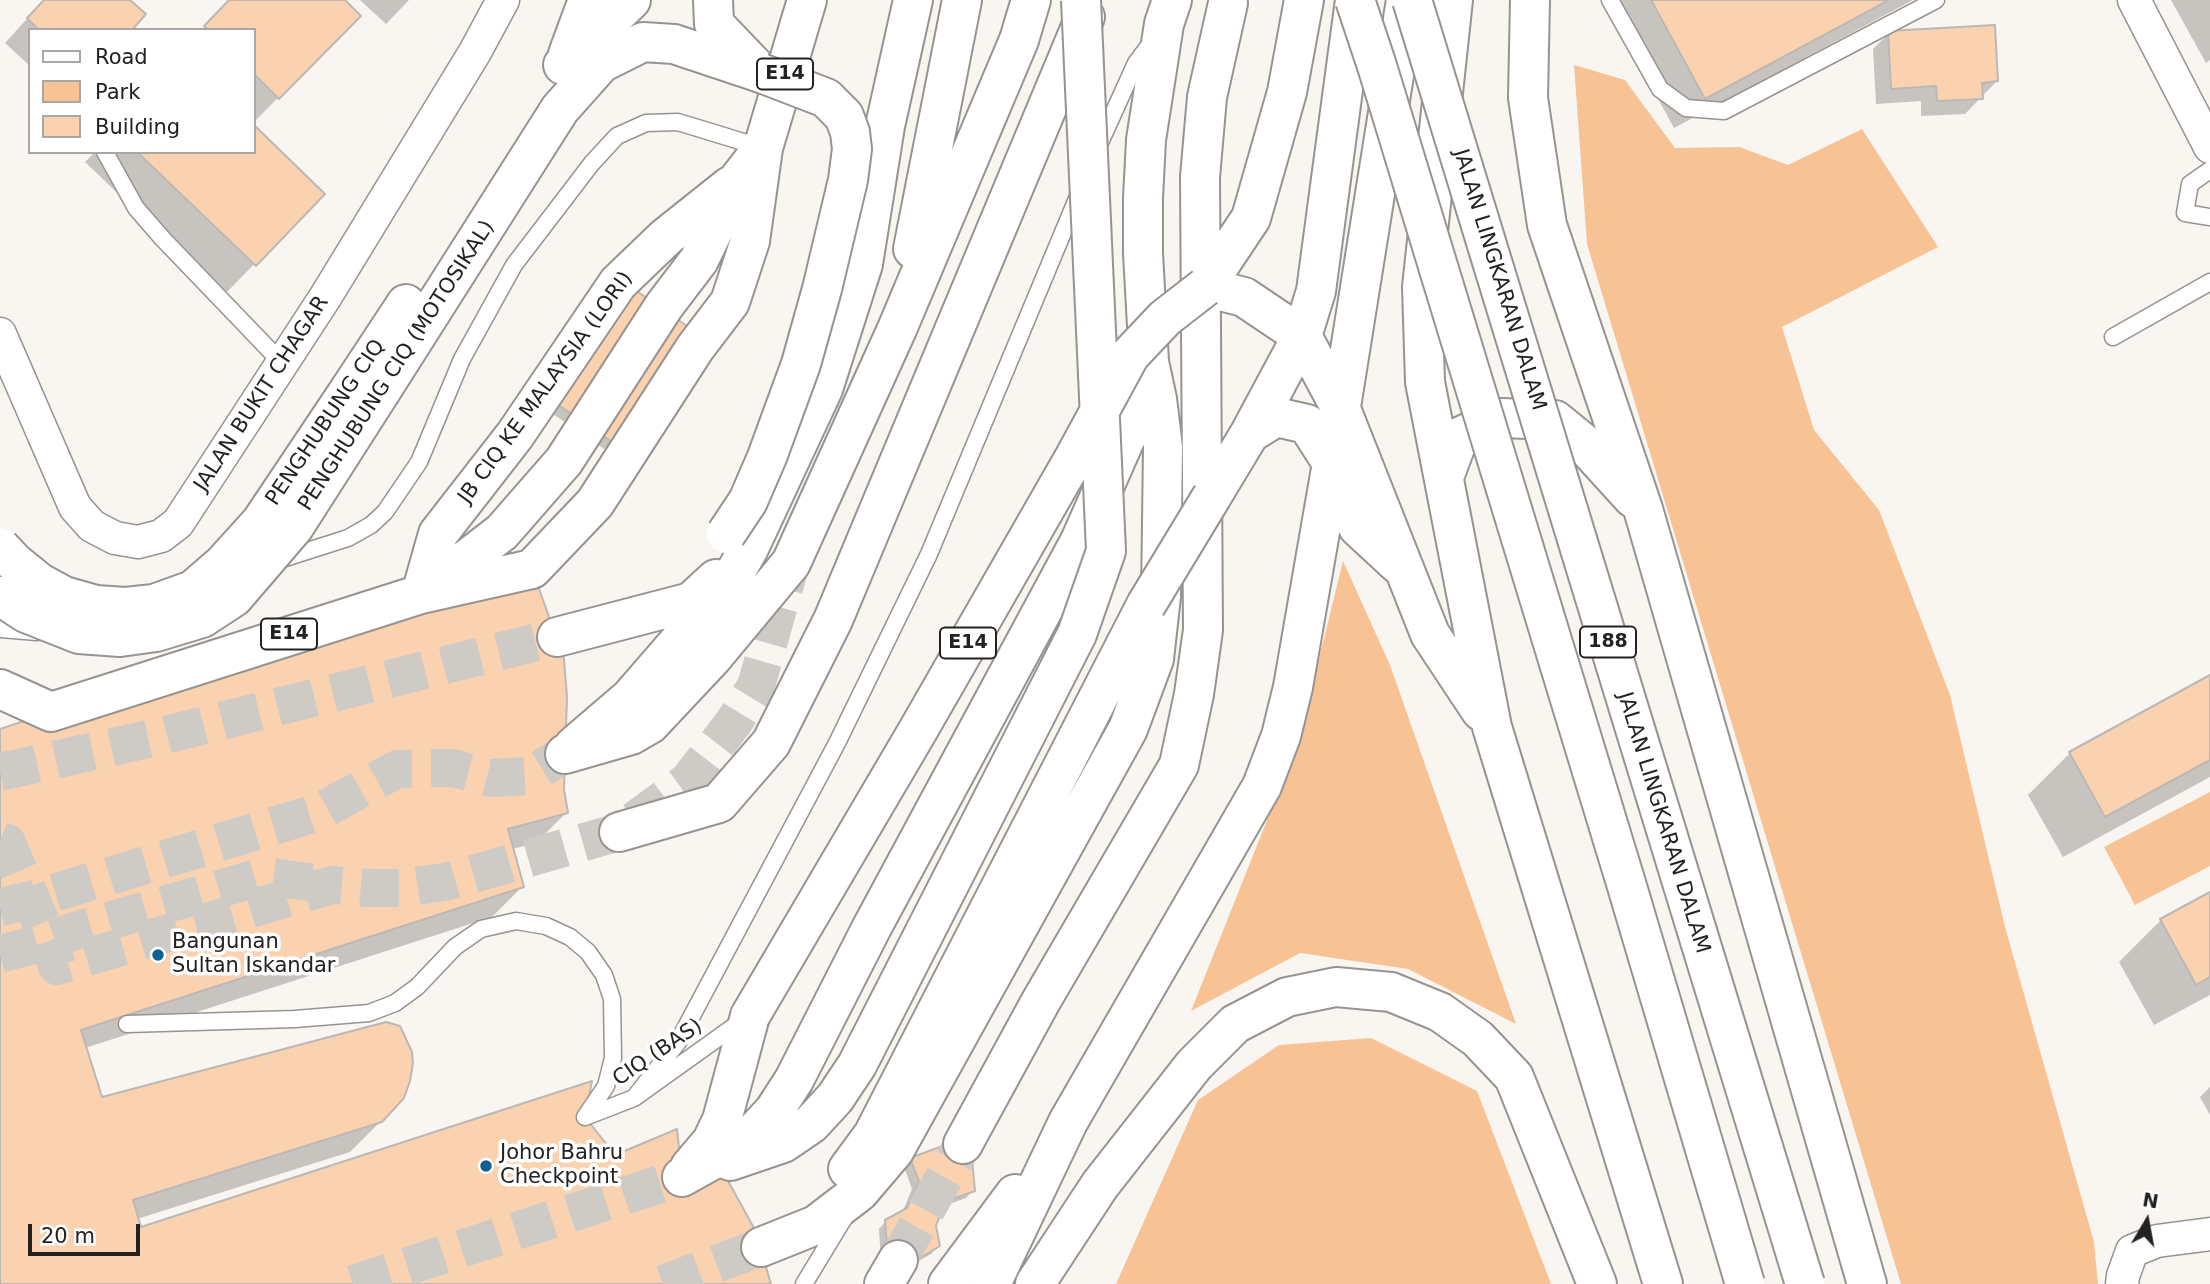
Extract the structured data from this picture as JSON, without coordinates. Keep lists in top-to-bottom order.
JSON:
{
  "streets": {
    "main road": [
      "E14",
      "JALAN LINGKARAN DALAM",
      "PENGHUBUNG CIQ (MOTOSIKAL)",
      "JB CIQ KE MALAYSIA (LORI)",
      "PENGHUBUNG CIQ",
      "188"
    ],
    "street": ["JALAN BUKIT CHAGAR"],
    "lane": ["CIQ (BAS)"]
  },
  "crossings": [
    ["E14", "JB CIQ KE MALAYSIA (LORI)"],
    ["E14", "CIQ (BAS)"],
    ["PENGHUBUNG CIQ (MOTOSIKAL)", "PENGHUBUNG CIQ"]
  ],
  "places": ["Bangunan Sultan Iskandar", "Johor Bahru Checkpoint"],
  "legend": ["Road", "Park", "Building"],
  "scale_bar": "20 m",
  "north": "top"
}
